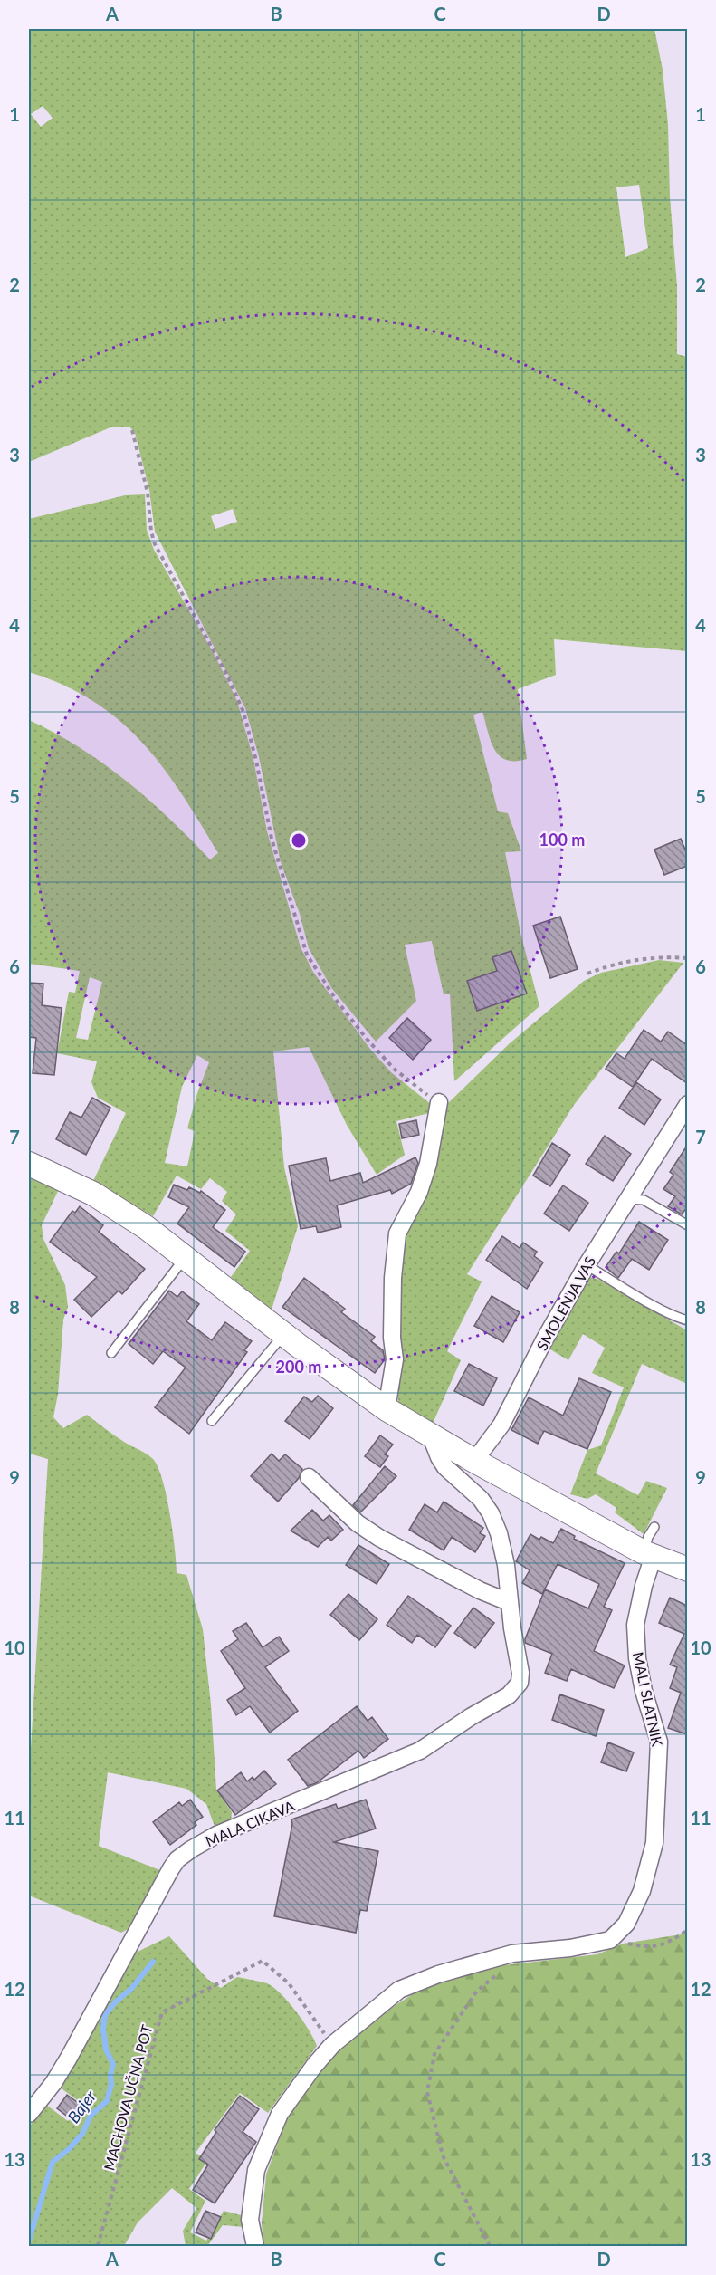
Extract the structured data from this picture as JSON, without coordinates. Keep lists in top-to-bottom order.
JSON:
{
  "streets": {
    "street": ["SMOLENJA VAS", "MALI SLATNIK", "MALA CIKAVA"],
    "path": ["MACHOVA UČNA POT"]
  },
  "water": ["Bajer"],
  "grid": {
    "columns": [
      "A",
      "B",
      "C",
      "D"
    ],
    "rows": [
      "1",
      "2",
      "3",
      "4",
      "5",
      "6",
      "7",
      "8",
      "9",
      "10",
      "11",
      "12",
      "13"
    ]
  },
  "rings": ["100 m", "200 m"]
}
